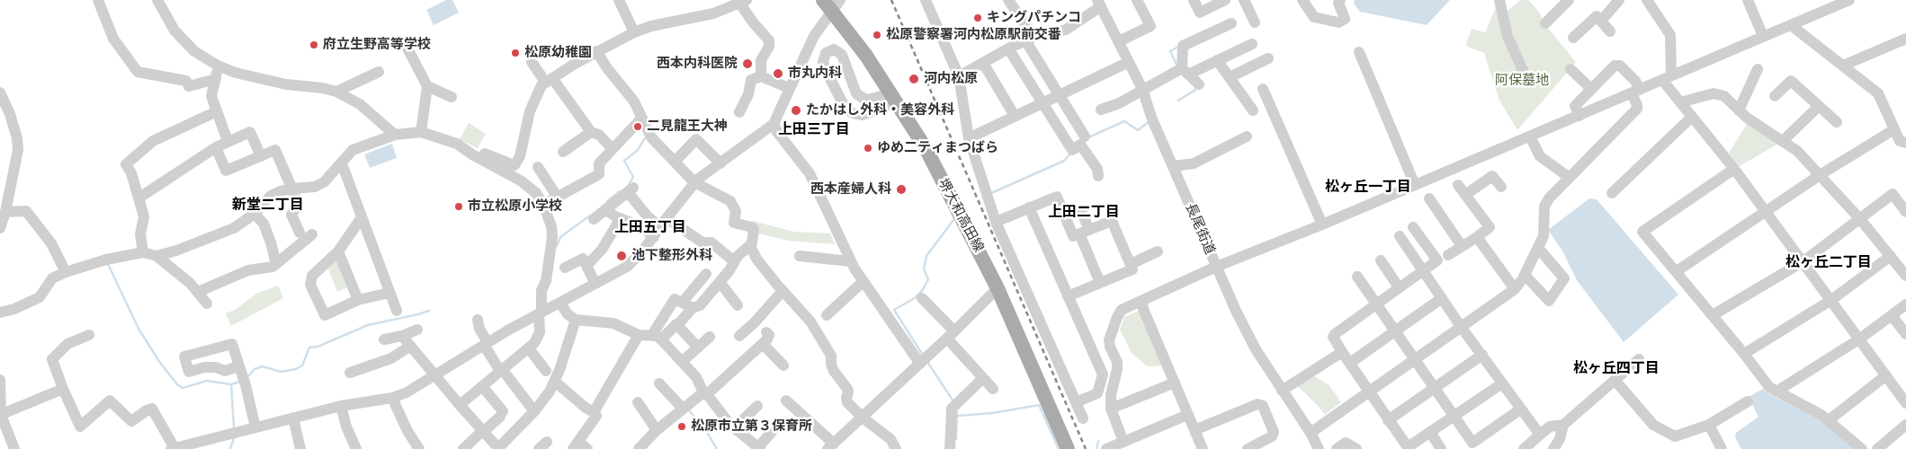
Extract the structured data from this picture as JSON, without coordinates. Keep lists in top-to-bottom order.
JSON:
{
  "streets": {
    "main road": ["堺大和高田線"],
    "street": ["長尾街道"]
  },
  "districts": [
    "上田三丁目",
    "松ヶ丘一丁目",
    "新堂二丁目",
    "上田二丁目",
    "上田五丁目",
    "松ヶ丘二丁目",
    "松ヶ丘四丁目"
  ],
  "parks": ["阿保墓地"],
  "places": [
    "キングパチンコ",
    "松原警察署河内松原駅前交番",
    "府立生野高等学校",
    "松原幼稚園",
    "西本内科医院",
    "市丸内科",
    "河内松原",
    "たかはし外科・美容外科",
    "二見龍王大神",
    "ゆめ二ティまつばら",
    "西本産婦人科",
    "市立松原小学校",
    "池下整形外科",
    "松原市立第３保育所"
  ]
}
